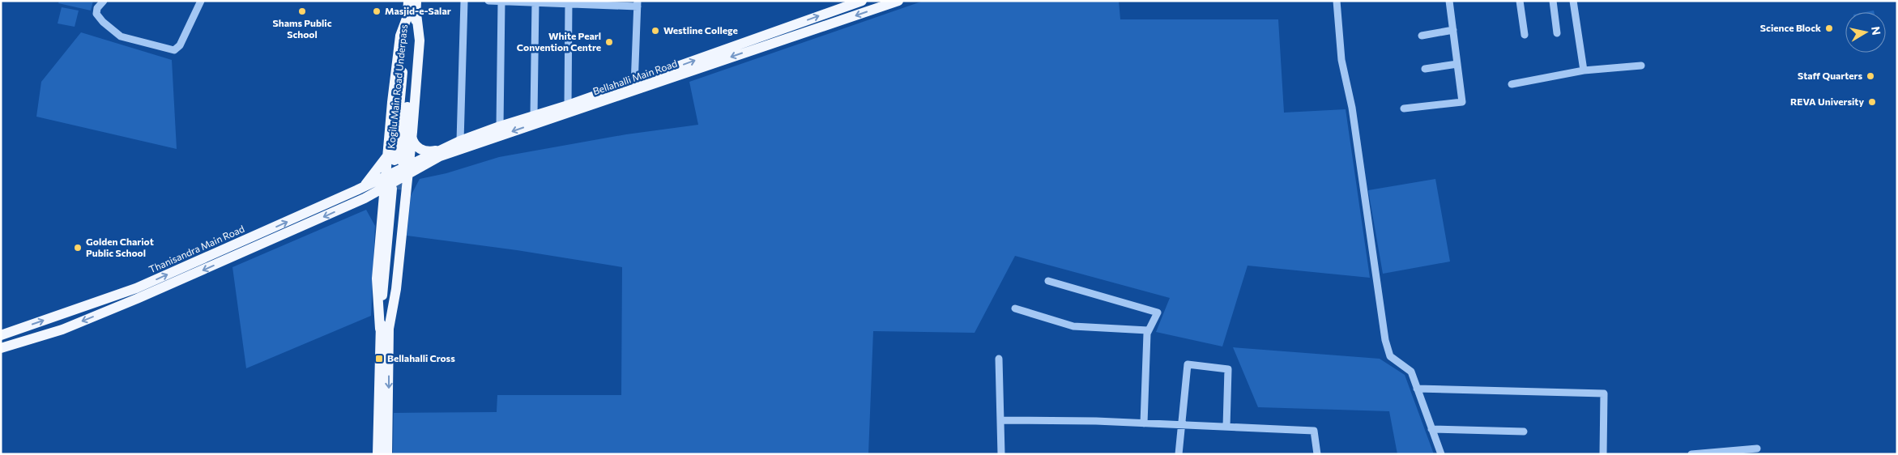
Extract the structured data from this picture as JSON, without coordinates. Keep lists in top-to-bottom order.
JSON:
{
  "streets": {
    "main road": ["Bellahalli Main Road", "Kogilu Main Road Underpass", "Thanisandra Main Road"]
  },
  "crossings": [
    ["Bellahalli Main Road", "Kogilu Main Road Underpass"],
    ["Bellahalli Main Road", "Thanisandra Main Road"],
    ["Kogilu Main Road Underpass", "Thanisandra Main Road"]
  ],
  "places": {
    "other": [
      "Shams Public School",
      "Masjid-e-Salar",
      "Science Block",
      "Westline College",
      "White Pearl Convention Centre",
      "Staff Quarters",
      "REVA University",
      "Golden Chariot Public School"
    ],
    "transit": ["Bellahalli Cross"]
  },
  "north": "right"
}
